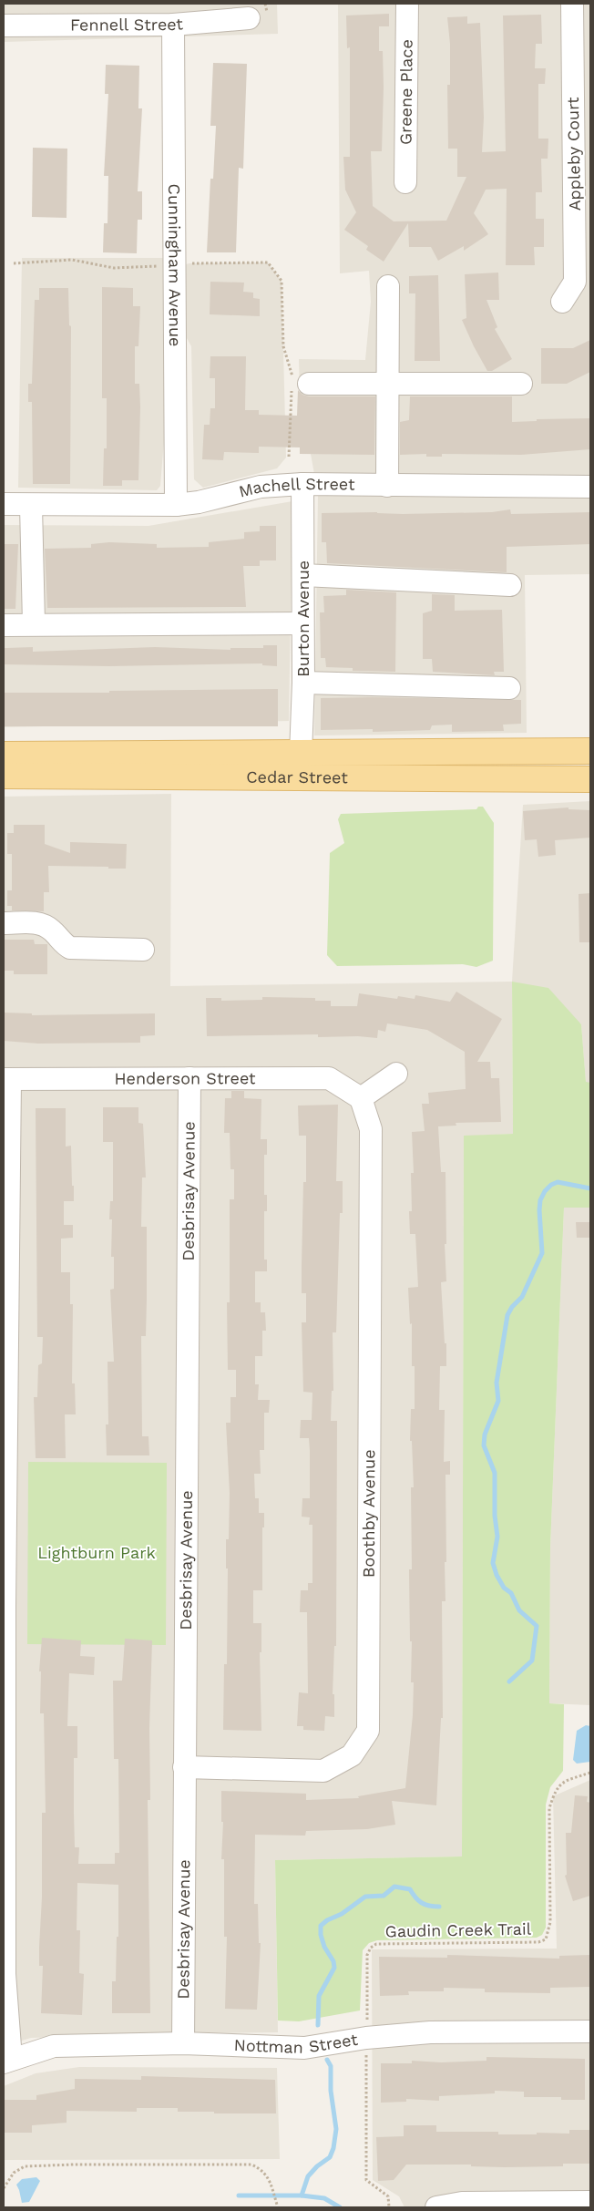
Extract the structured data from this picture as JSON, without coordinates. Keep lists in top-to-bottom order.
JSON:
{
  "streets": {
    "main road": ["Cedar Street"],
    "street": [
      "Fennell Street",
      "Greene Place",
      "Appleby Court",
      "Cunningham Avenue",
      "Machell Street",
      "Burton Avenue",
      "Henderson Street",
      "Desbrisay Avenue",
      "Boothby Avenue",
      "Nottman Street"
    ],
    "path": ["Gaudin Creek Trail"]
  },
  "crossings": [
    ["Fennell Street", "Cunningham Avenue"],
    ["Cunningham Avenue", "Machell Street"],
    ["Machell Street", "Burton Avenue"],
    ["Burton Avenue", "Cedar Street"],
    ["Henderson Street", "Desbrisay Avenue"],
    ["Henderson Street", "Boothby Avenue"],
    ["Desbrisay Avenue", "Boothby Avenue"],
    ["Desbrisay Avenue", "Nottman Street"],
    ["Gaudin Creek Trail", "Nottman Street"]
  ],
  "parks": ["Lightburn Park"]
}
